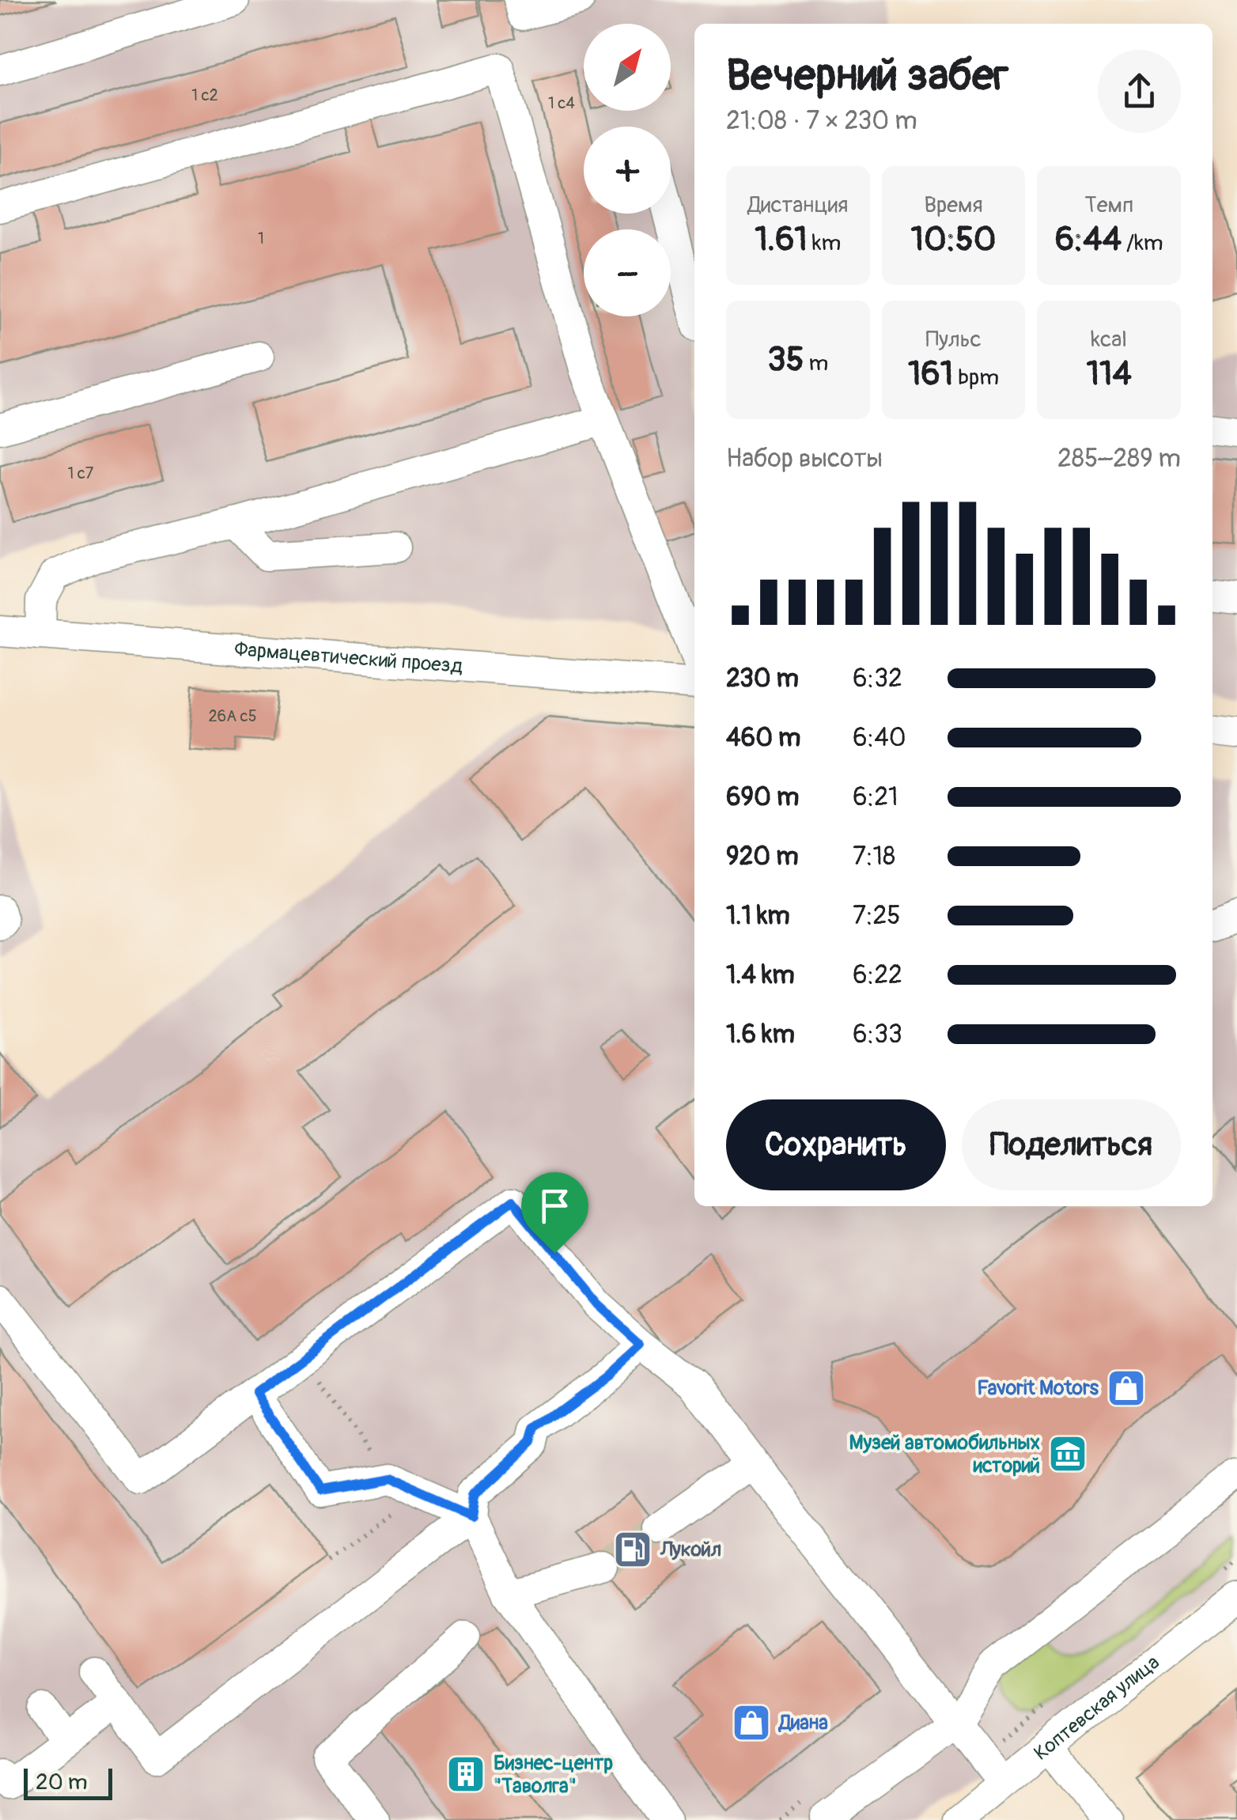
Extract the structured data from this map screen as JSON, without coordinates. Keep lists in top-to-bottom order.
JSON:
{
  "streets": {
    "street": ["Фармацевтический проезд", "Коптевская улица"]
  },
  "places": {
    "shop": ["Favorit Motors", "Диана"],
    "museum": ["Музей автомобильных историй"],
    "fuel station": ["Лукойл"],
    "building": ["Бизнес-центр \"Таволга\""]
  },
  "house_numbers": [
    "1 с2",
    "1 с4",
    "1",
    "1 с7",
    "26А с5"
  ],
  "scale_bar": "20 m",
  "north": "top right",
  "page": {
    "map_buttons": ["+", "−"],
    "heading": ["Вечерний забег", "21:08 · 7 × 230 m"],
    "stats": [
      ["Дистанция", "1.61 km"],
      ["Время", "10:50"],
      ["Темп", "6:44 /km"],
      ["35 m"],
      ["Пульс", "161 bpm"],
      ["kcal", "114"]
    ],
    "chart": ["Набор высоты", "285–289 m"],
    "list": [
      {
        "name": "230 m",
        "note": "6:32"
      },
      {
        "name": "460 m",
        "note": "6:40"
      },
      {
        "name": "690 m",
        "note": "6:21"
      },
      {
        "name": "920 m",
        "note": "7:18"
      },
      {
        "name": "1.1 km",
        "note": "7:25"
      },
      {
        "name": "1.4 km",
        "note": "6:22"
      },
      {
        "name": "1.6 km",
        "note": "6:33"
      }
    ],
    "buttons": ["Сохранить", "Поделиться"],
    "scale": "20 m"
  }
}
